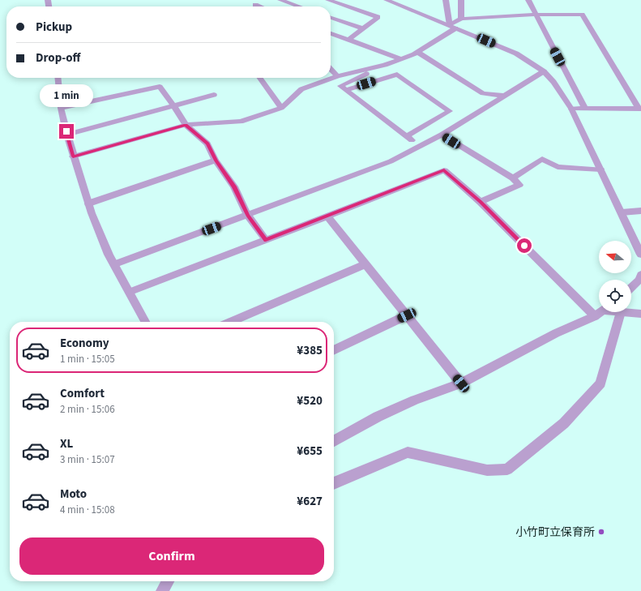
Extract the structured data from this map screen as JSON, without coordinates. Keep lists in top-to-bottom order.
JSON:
{
  "places": ["小竹町立保育所"],
  "north": "left",
  "page": {
    "banner": ["Pickup", "Drop-off"],
    "bubble": "1 min",
    "list": [
      {
        "name": "Economy",
        "note": "1 min · 15:05",
        "value": "¥385"
      },
      {
        "name": "Comfort",
        "note": "2 min · 15:06",
        "value": "¥520"
      },
      {
        "name": "XL",
        "note": "3 min · 15:07",
        "value": "¥655"
      },
      {
        "name": "Moto",
        "note": "4 min · 15:08",
        "value": "¥627"
      }
    ],
    "buttons": "Confirm"
  }
}
